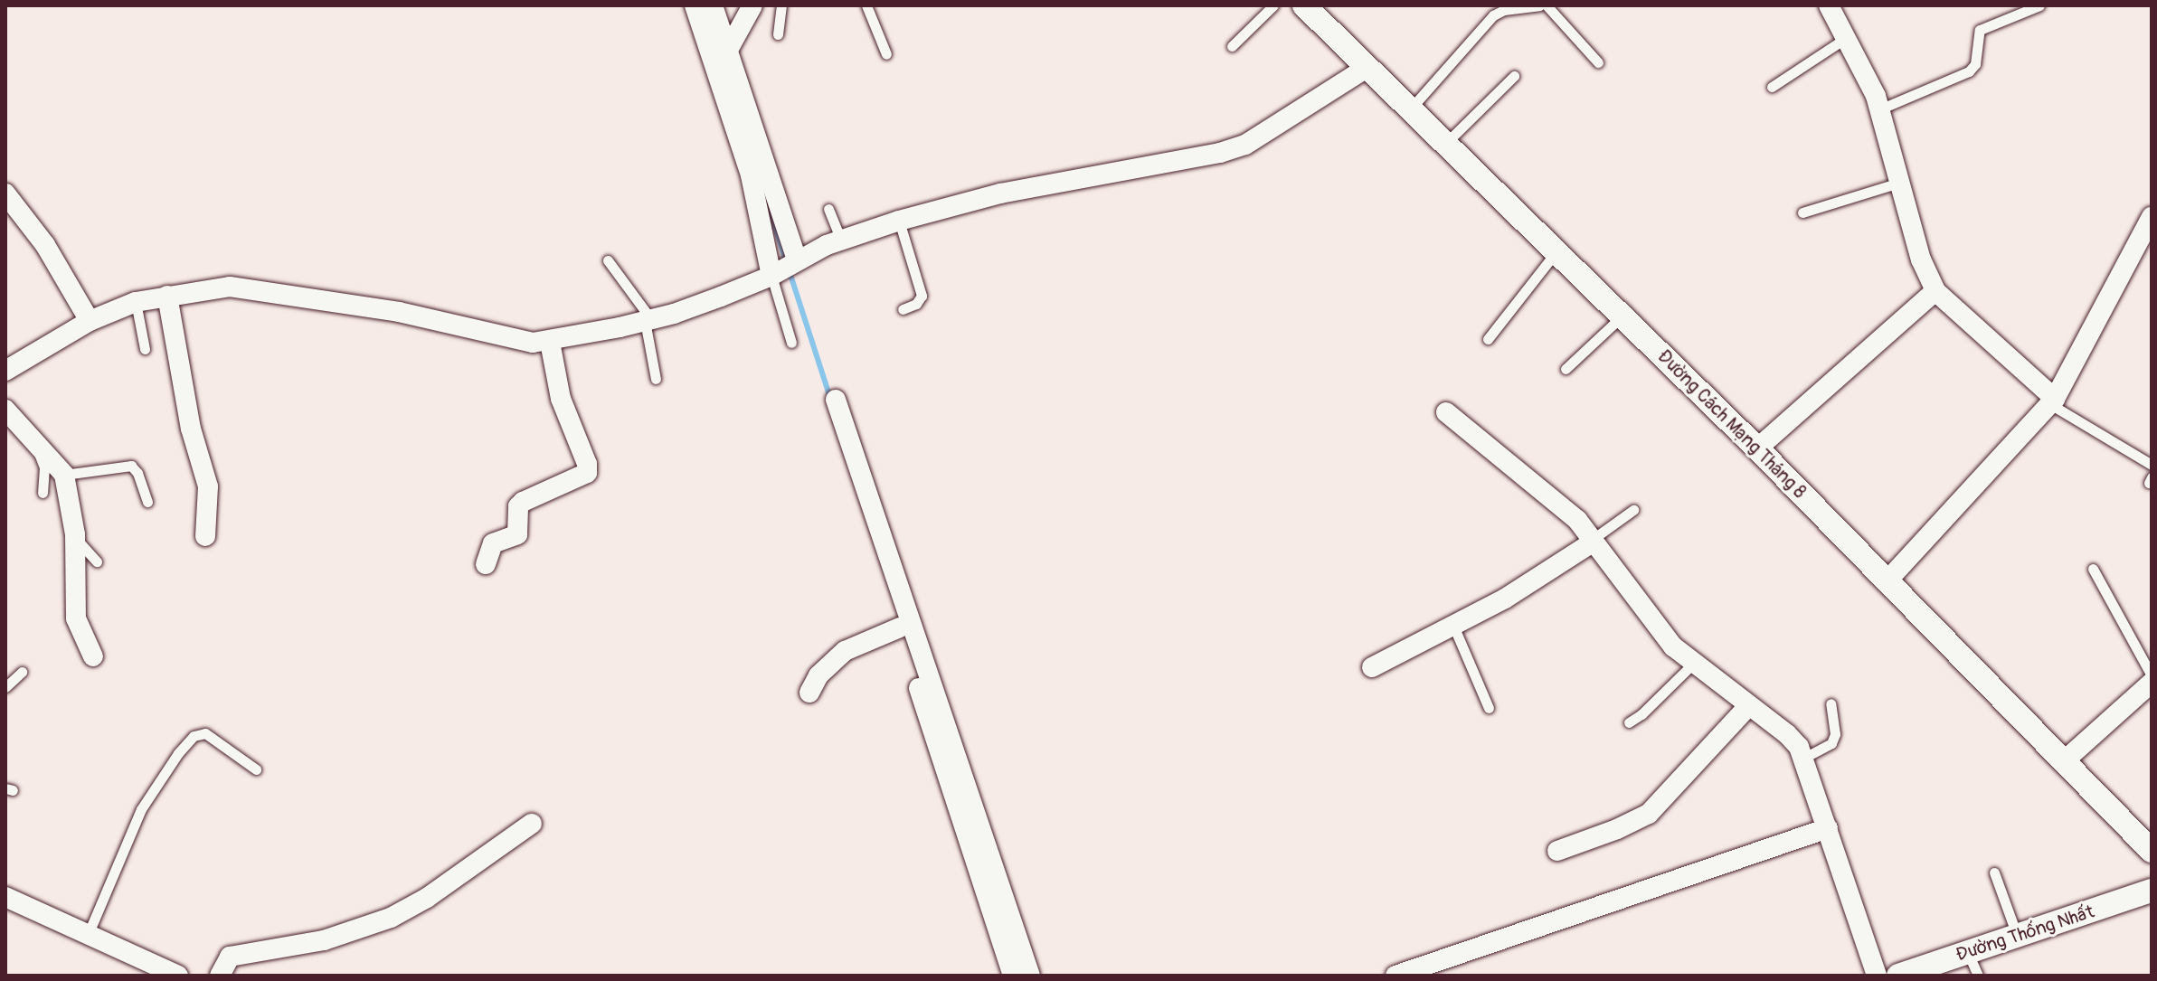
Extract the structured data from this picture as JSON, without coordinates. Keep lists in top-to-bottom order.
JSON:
{
  "streets": {
    "street": ["Đường Cách Mạng Tháng 8", "Đường Thống Nhất"]
  }
}
